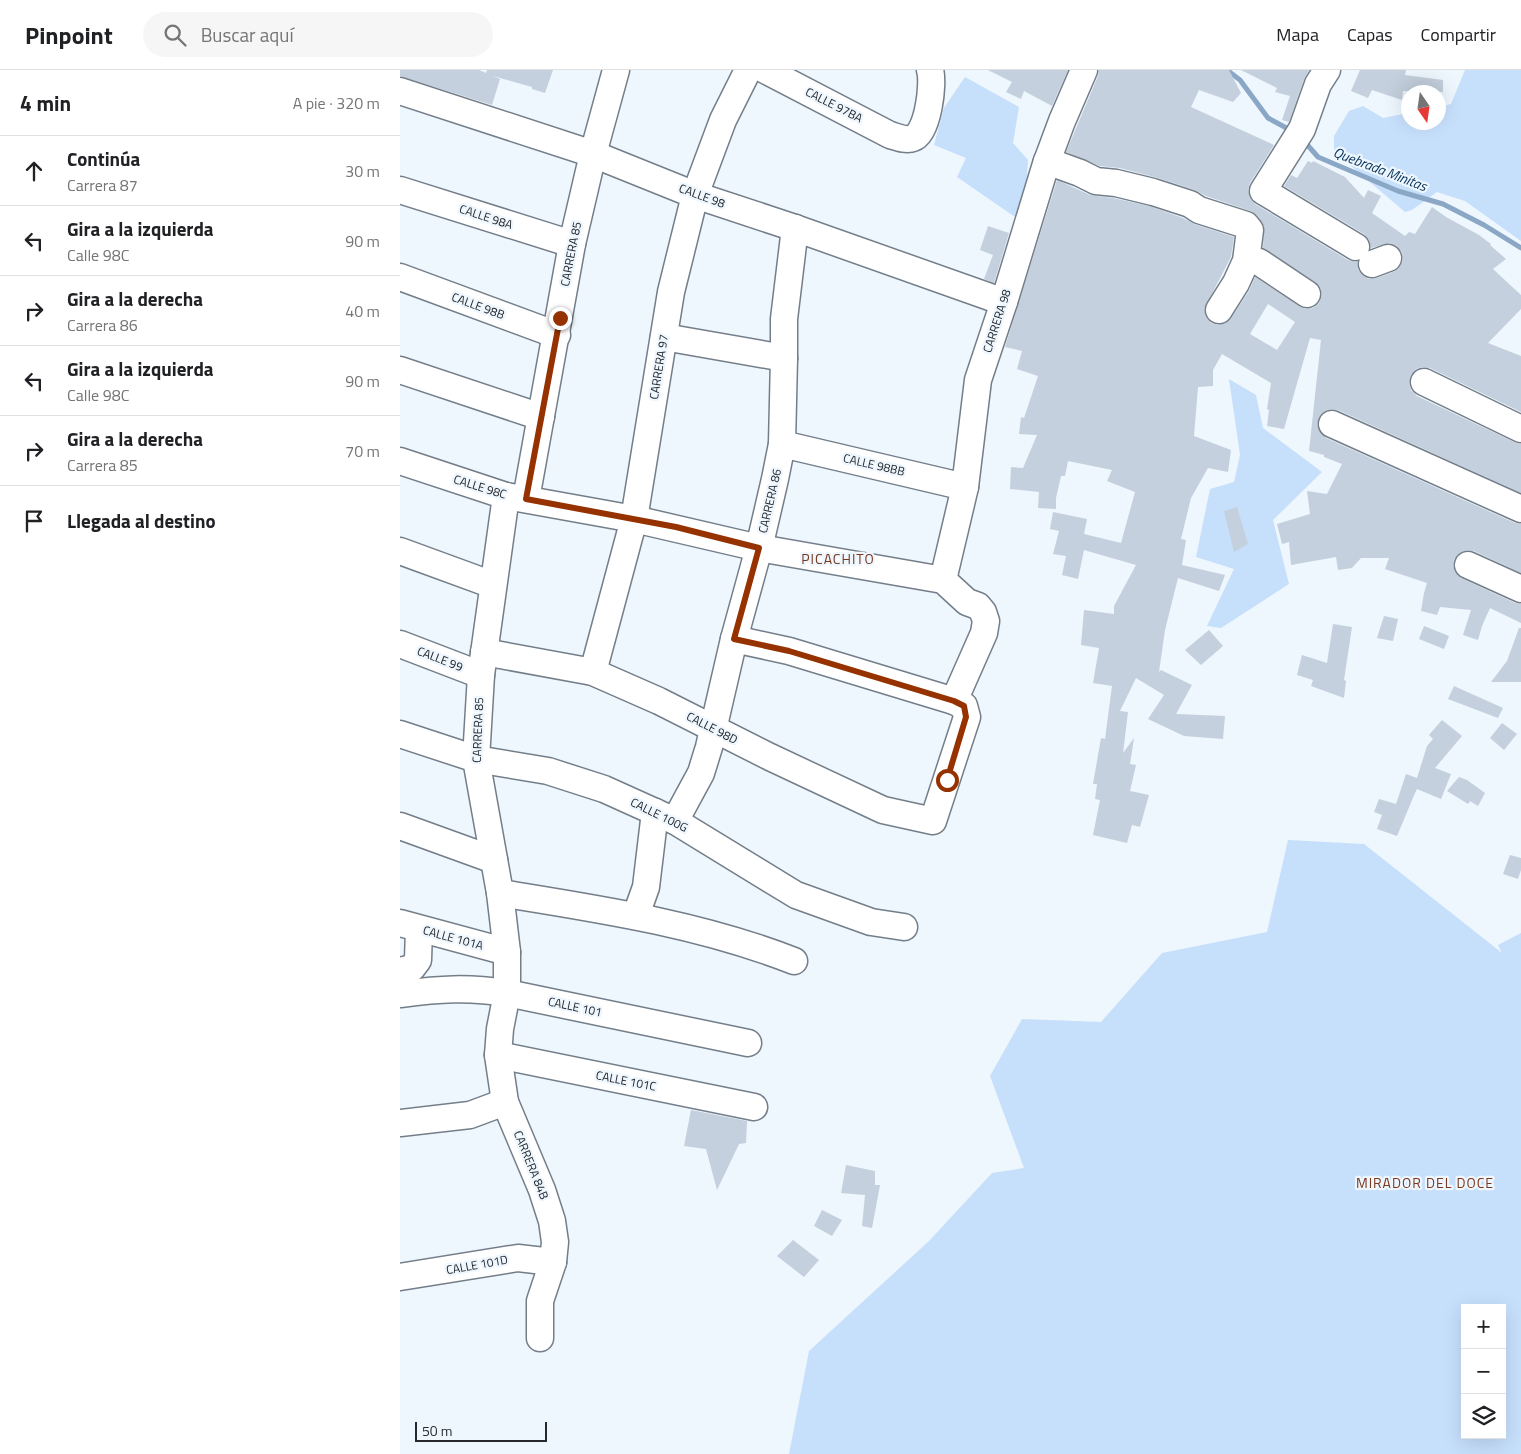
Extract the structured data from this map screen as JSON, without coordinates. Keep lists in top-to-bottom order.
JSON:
{
  "streets": {
    "street": [
      "CALLE 97BA",
      "CALLE 98",
      "CALLE 98A",
      "CARRERA 85",
      "CALLE 98B",
      "CARRERA 98",
      "CARRERA 97",
      "CALLE 98BB",
      "CALLE 98C",
      "CARRERA 86",
      "CALLE 99",
      "CALLE 98D",
      "CALLE 100G",
      "CALLE 101A",
      "CALLE 101",
      "CALLE 101C",
      "CARRERA 84B",
      "CALLE 101D"
    ]
  },
  "crossings": [
    ["CALLE 98", "CARRERA 85"],
    ["CALLE 98", "CARRERA 98"],
    ["CALLE 98", "CARRERA 97"],
    ["CALLE 98", "CARRERA 86"],
    ["CALLE 98A", "CARRERA 85"],
    ["CARRERA 85", "CALLE 98B"],
    ["CARRERA 85", "CALLE 98C"],
    ["CARRERA 85", "CALLE 99"],
    ["CARRERA 85", "CALLE 98D"],
    ["CARRERA 85", "CALLE 100G"],
    ["CARRERA 85", "CALLE 101A"],
    ["CARRERA 85", "CALLE 101"],
    ["CARRERA 85", "CARRERA 84B"],
    ["CARRERA 98", "CALLE 98BB"],
    ["CARRERA 98", "CALLE 98C"],
    ["CARRERA 97", "CALLE 98C"],
    ["CARRERA 97", "CALLE 98D"],
    ["CALLE 98BB", "CARRERA 86"],
    ["CALLE 98C", "CARRERA 86"],
    ["CARRERA 86", "CALLE 98D"],
    ["CARRERA 86", "CALLE 100G"],
    ["CALLE 99", "CALLE 98D"],
    ["CALLE 101", "CARRERA 84B"],
    ["CALLE 101C", "CARRERA 84B"],
    ["CARRERA 84B", "CALLE 101D"]
  ],
  "districts": ["PICACHITO", "MIRADOR DEL DOCE"],
  "water": ["Quebrada Minitas"],
  "scale_bar": "50 m",
  "north": "bottom",
  "page": {
    "header": "Pinpoint",
    "search": "Buscar aquí",
    "nav": ["Mapa", "Capas", "Compartir"],
    "heading": ["4 min", "A pie · 320 m"],
    "list": [
      ["Continúa", "Carrera 87", "30 m"],
      ["Gira a la izquierda", "Calle 98C", "90 m"],
      ["Gira a la derecha", "Carrera 86", "40 m"],
      ["Gira a la izquierda", "Calle 98C", "90 m"],
      ["Gira a la derecha", "Carrera 85", "70 m"],
      "Llegada al destino"
    ],
    "map_buttons": ["+", "−"],
    "scale": "50 m"
  }
}
